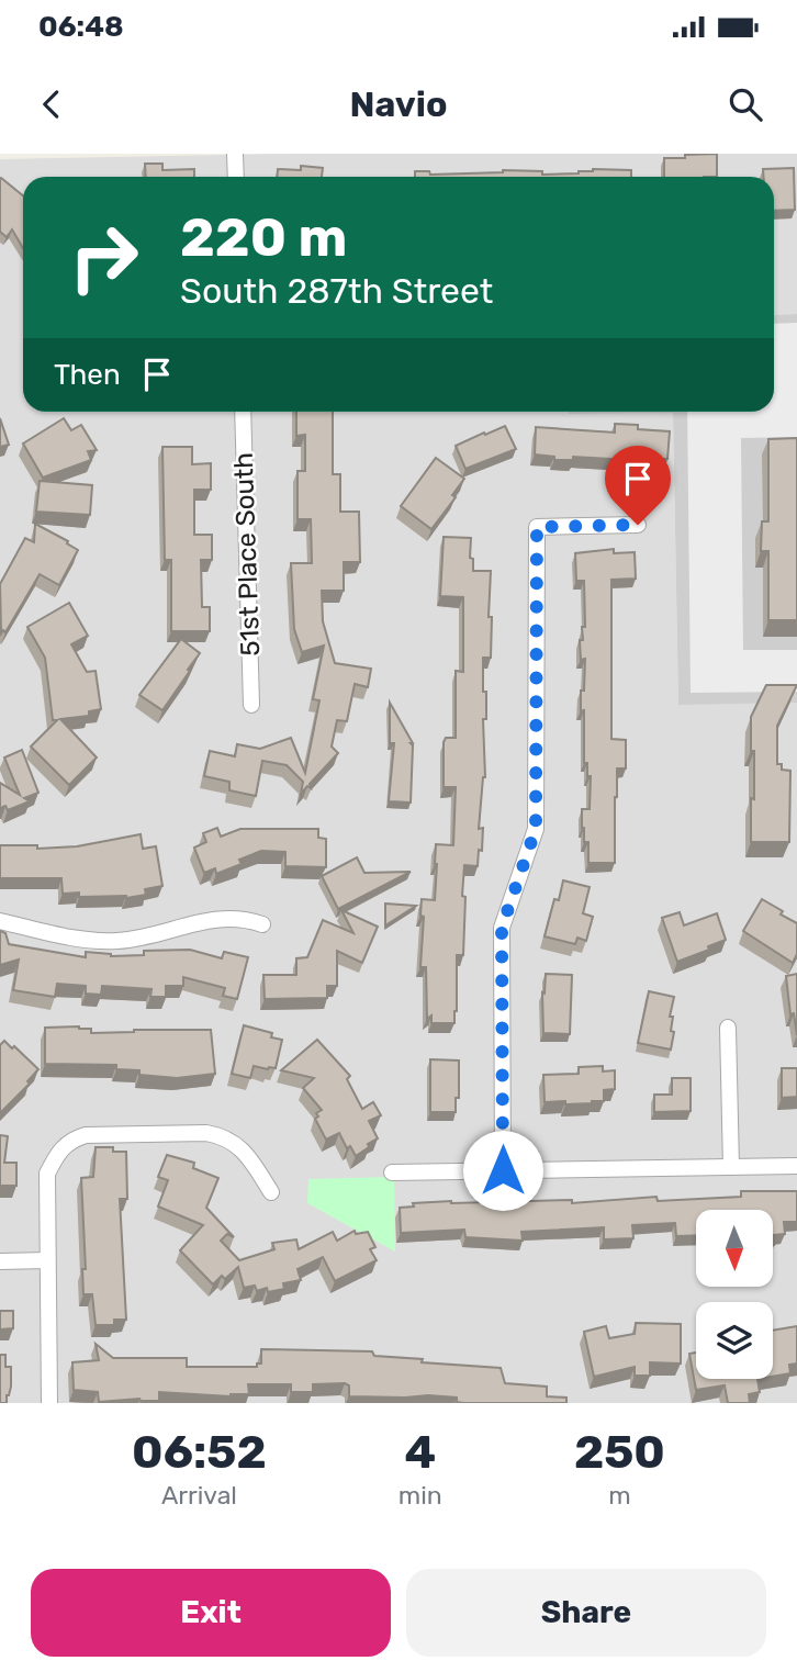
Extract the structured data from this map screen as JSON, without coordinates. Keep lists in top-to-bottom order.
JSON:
{
  "streets": {
    "street": ["51st Place South"]
  },
  "north": "bottom",
  "page": {
    "status": "06:48",
    "header": "Navio",
    "turn": ["220 m", "South 287th Street"],
    "then": "Then",
    "eta": [
      "06:52",
      "Arrival",
      "4",
      "min",
      "250",
      "m"
    ],
    "buttons": ["Exit", "Share"]
  }
}
